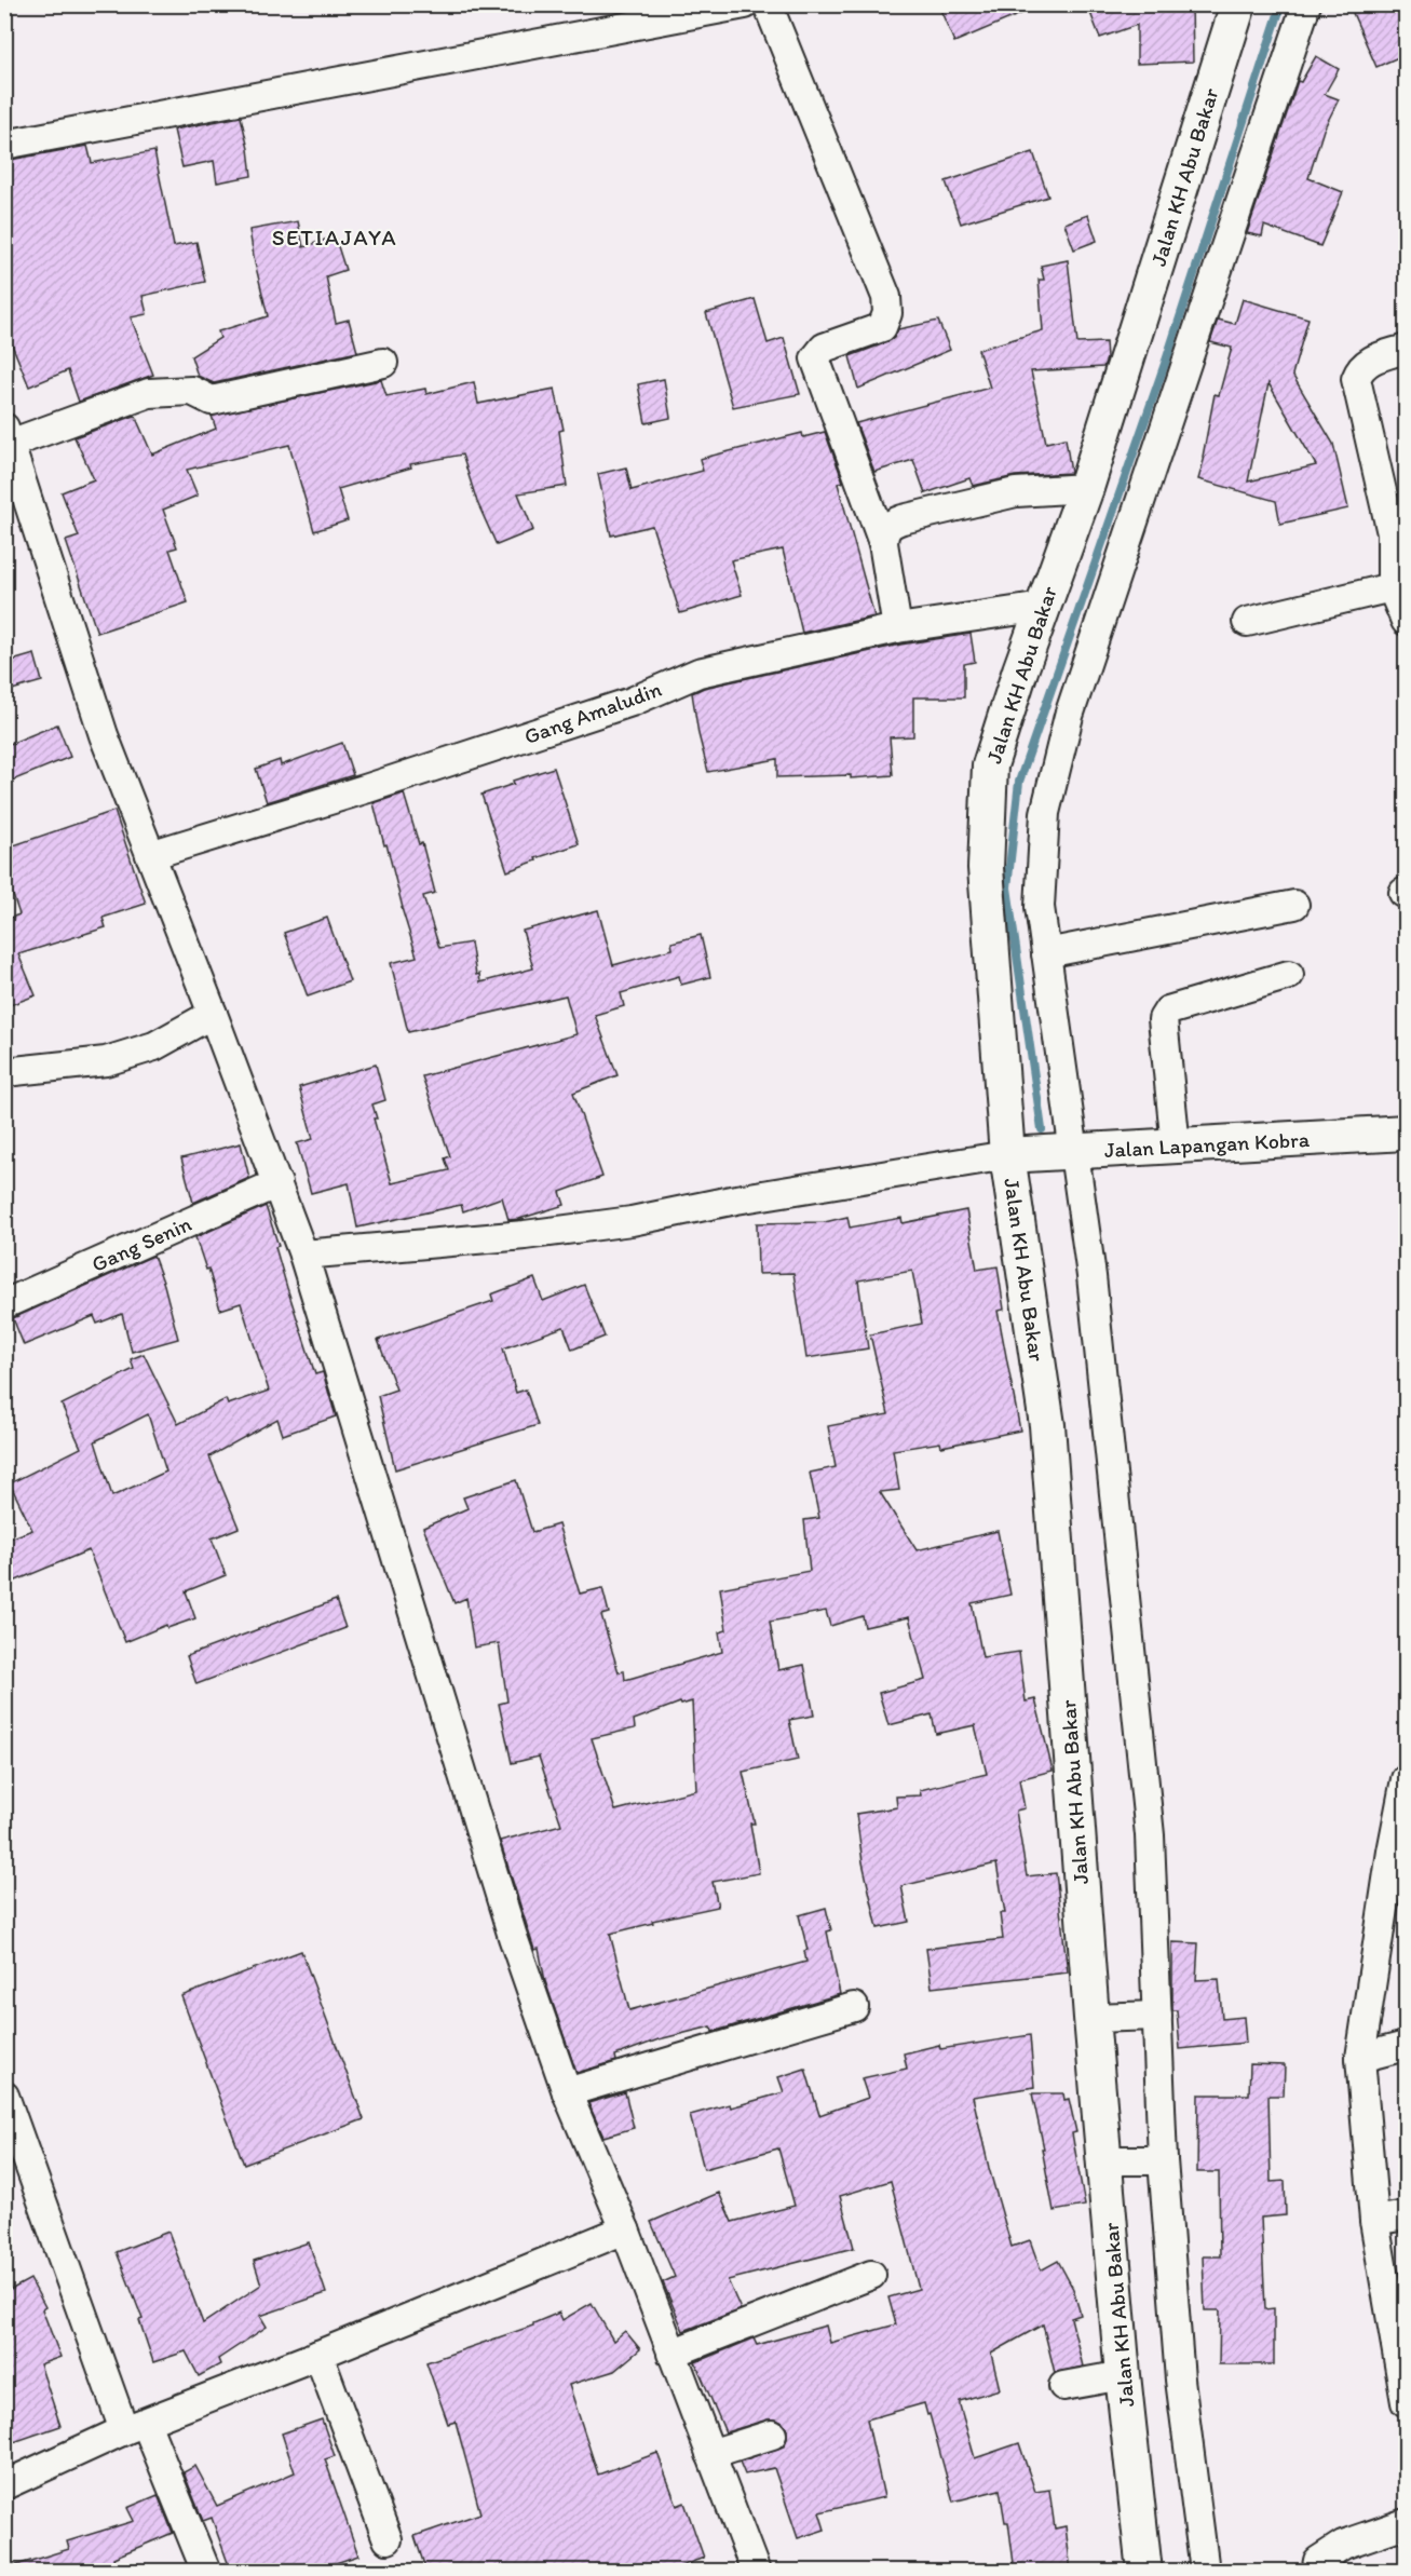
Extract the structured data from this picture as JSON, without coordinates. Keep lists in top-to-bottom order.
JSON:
{
  "streets": {
    "street": [
      "Jalan KH Abu Bakar",
      "Gang Amaludin",
      "Jalan Lapangan Kobra",
      "Gang Senin"
    ]
  },
  "crossings": [
    ["Jalan KH Abu Bakar", "Gang Amaludin"],
    ["Jalan KH Abu Bakar", "Jalan Lapangan Kobra"]
  ],
  "districts": ["SETIAJAYA"]
}
